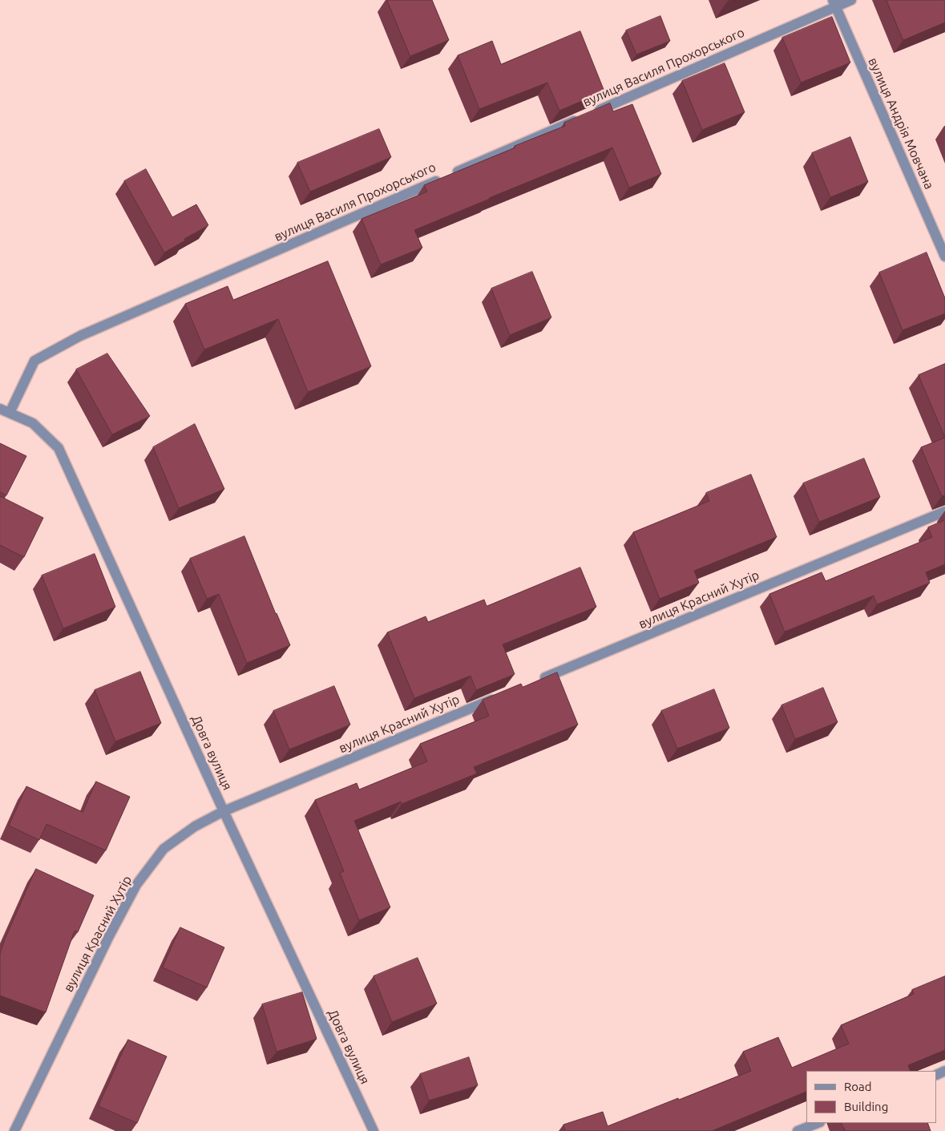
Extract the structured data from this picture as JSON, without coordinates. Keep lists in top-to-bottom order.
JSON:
{
  "streets": {
    "street": [
      "вулиця Василя Прохорського",
      "вулиця Андрія Мовчана",
      "вулиця Красний Хутір",
      "Довга вулиця"
    ]
  },
  "crossings": [
    ["вулиця Василя Прохорського", "вулиця Андрія Мовчана"],
    ["вулиця Василя Прохорського", "Довга вулиця"],
    ["вулиця Красний Хутір", "Довга вулиця"]
  ],
  "legend": ["Road", "Building"]
}
